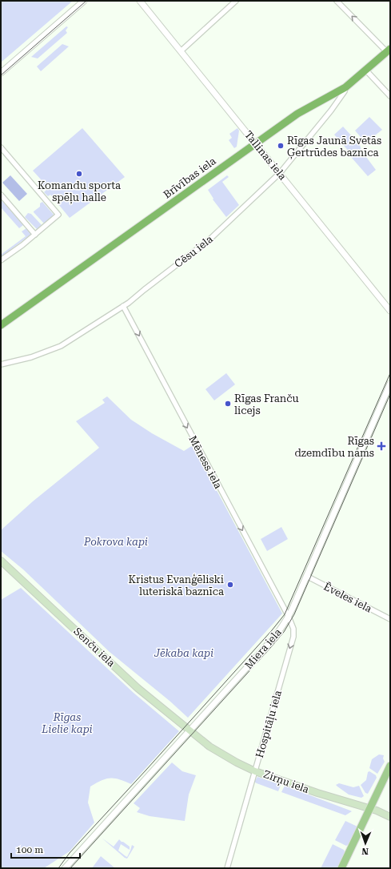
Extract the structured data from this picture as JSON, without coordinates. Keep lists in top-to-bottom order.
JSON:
{
  "streets": {
    "highway": ["Brīvības iela"],
    "main road": ["Senču iela", "Zirņu iela"],
    "street": [
      "Tallinas iela",
      "Cēsu iela",
      "Mēness iela",
      "Ēveles iela",
      "Miera iela",
      "Hospitāļu iela"
    ]
  },
  "crossings": [
    ["Tallinas iela", "Brīvības iela"],
    ["Tallinas iela", "Cēsu iela"],
    ["Brīvības iela", "Cēsu iela"],
    ["Cēsu iela", "Mēness iela"],
    ["Mēness iela", "Miera iela"],
    ["Mēness iela", "Hospitāļu iela"],
    ["Ēveles iela", "Miera iela"],
    ["Senču iela", "Miera iela"],
    ["Senču iela", "Zirņu iela"],
    ["Miera iela", "Hospitāļu iela"],
    ["Miera iela", "Zirņu iela"],
    ["Hospitāļu iela", "Zirņu iela"]
  ],
  "one_way": ["Mēness iela", "Hospitāļu iela"],
  "parks": ["Pokrova kapi", "Jēkaba kapi", "Rīgas Lielie kapi"],
  "places": {
    "other": [
      "Rīgas Jaunā Svētās Ģertrūdes baznīca",
      "Komandu sporta spēļu halle",
      "Rīgas Franču licejs",
      "Kristus Evanģēliski luteriskā baznīca"
    ],
    "health": ["Rīgas dzemdību nams"]
  },
  "scale_bar": "100 m",
  "north": "bottom"
}
